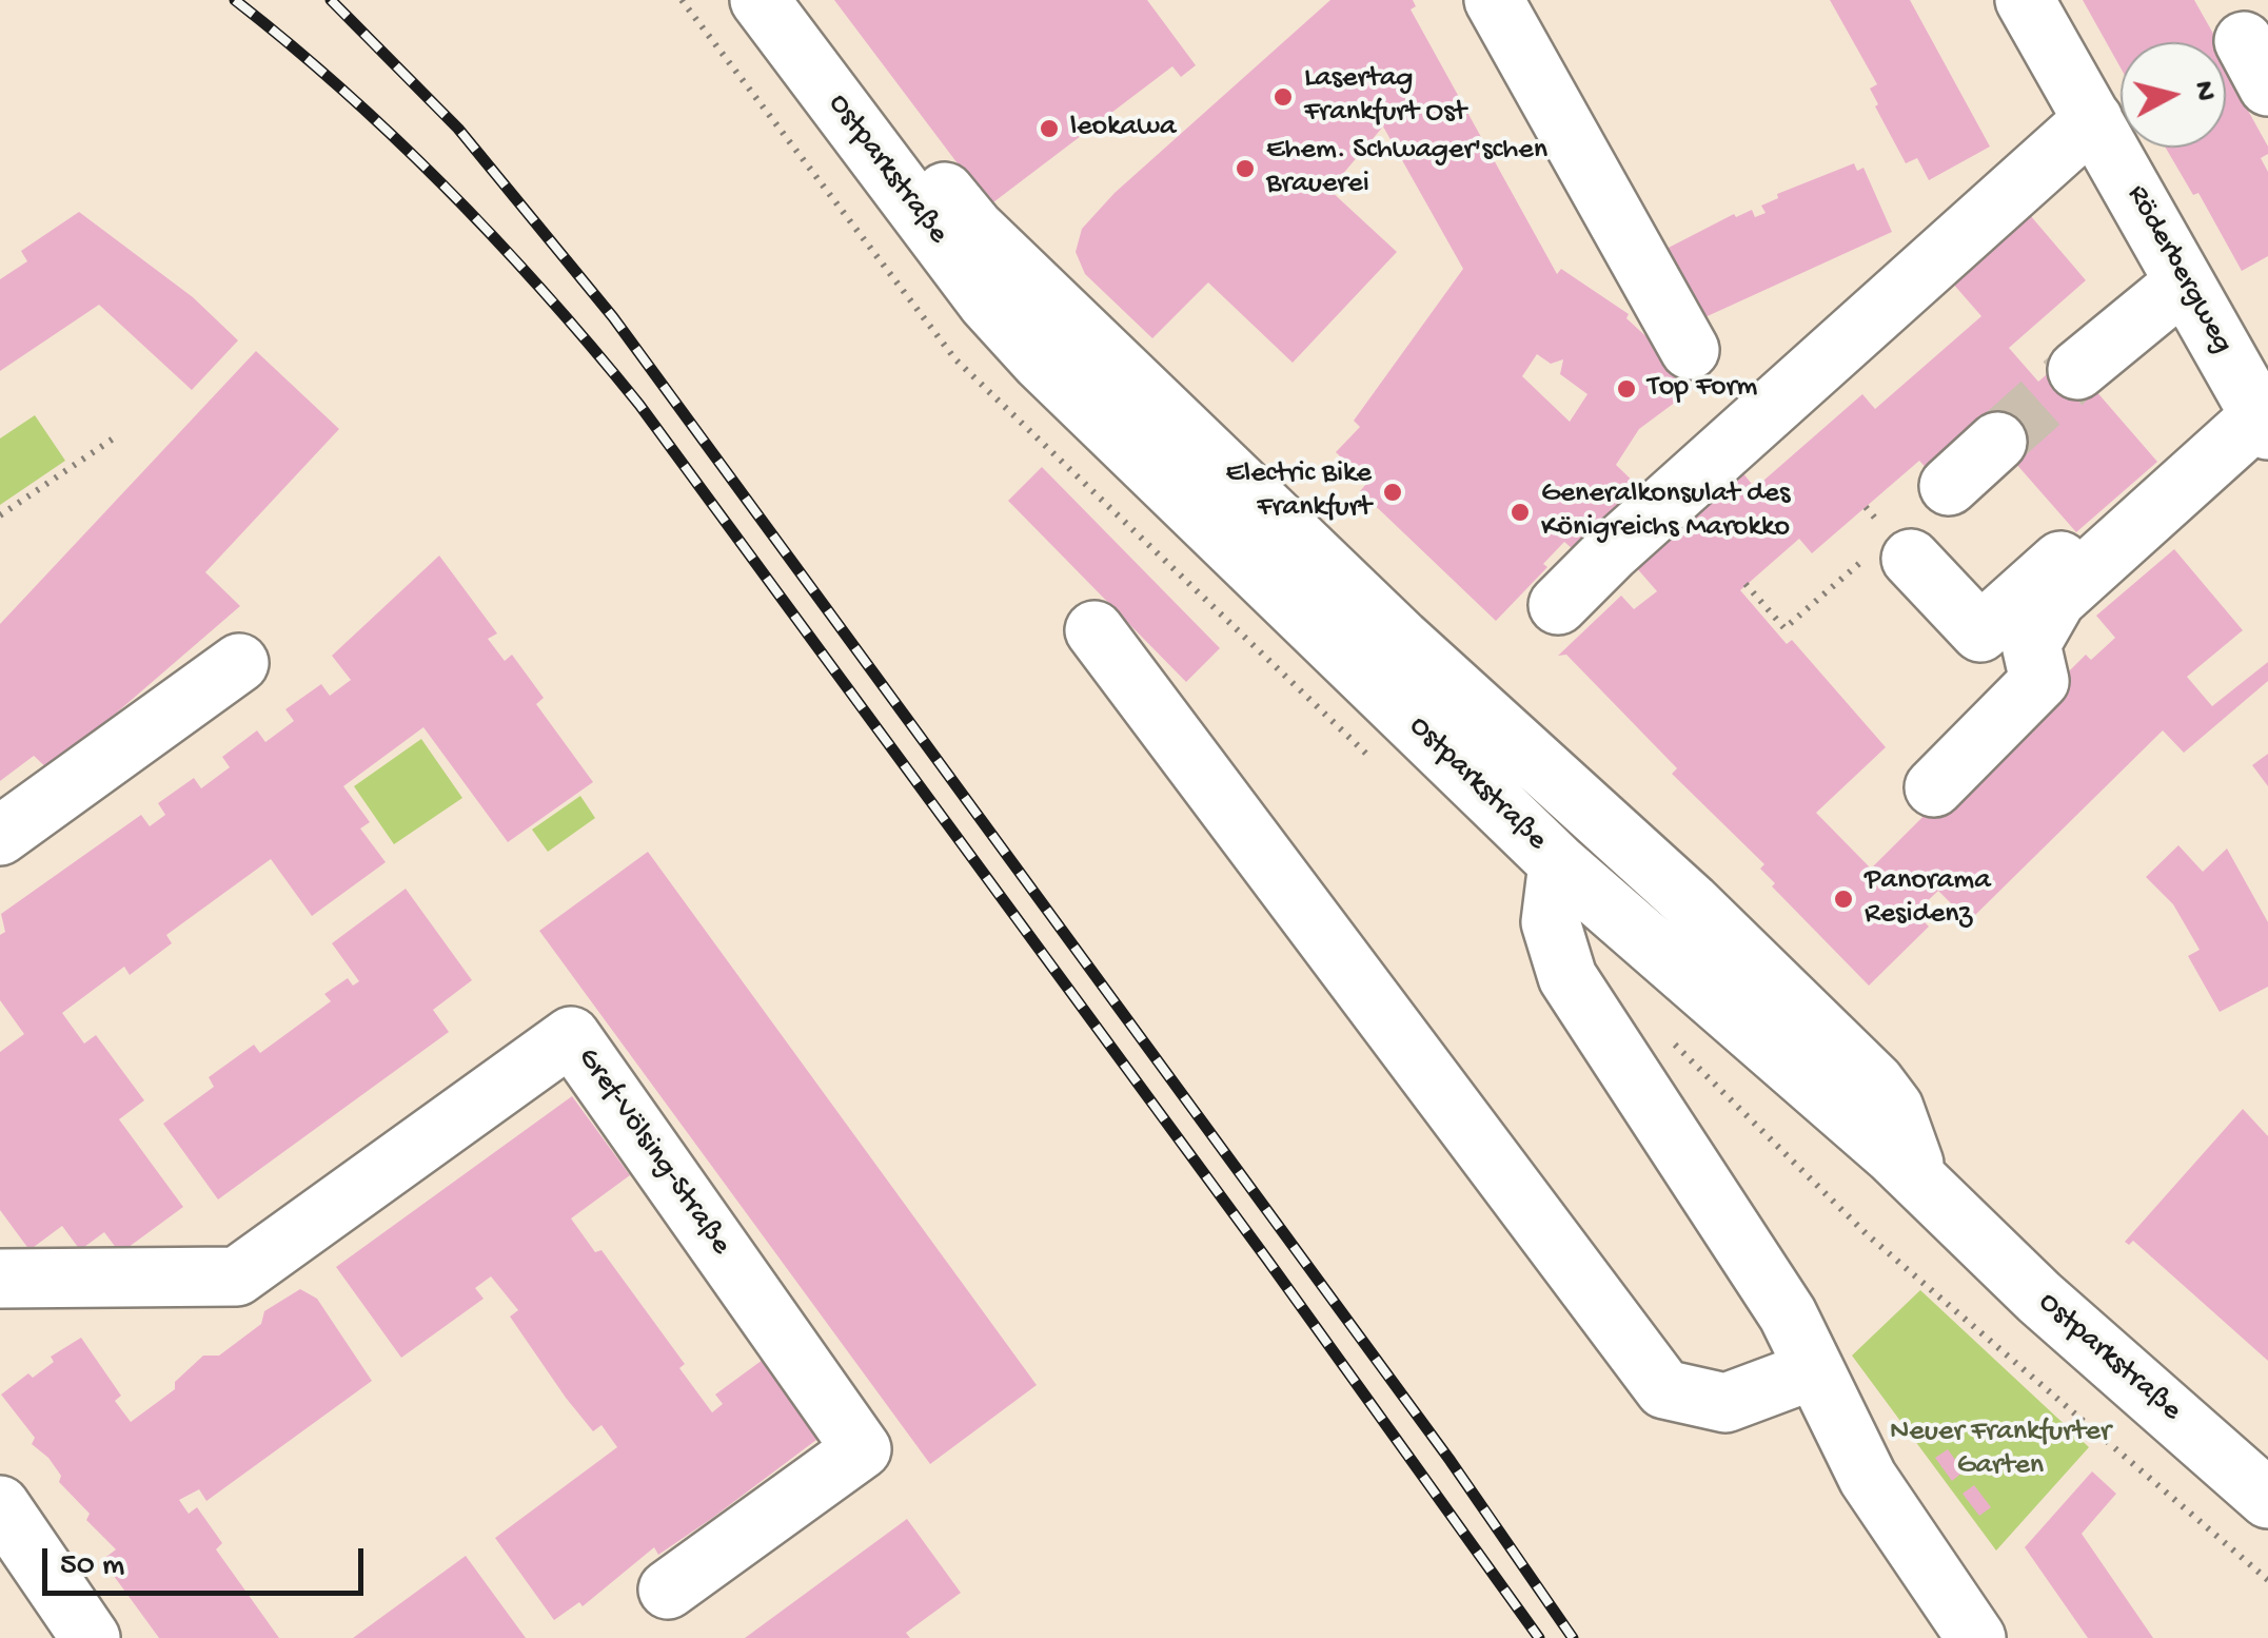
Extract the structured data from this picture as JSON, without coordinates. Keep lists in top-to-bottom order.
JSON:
{
  "streets": {
    "street": ["Ostparkstraße", "Röderbergweg", "Gref-Völsing-Straße"]
  },
  "parks": ["Neuer Frankfurter Garten"],
  "places": [
    "Lasertag Frankfurt Ost",
    "leokawa",
    "Ehem. Schwager'schen Brauerei",
    "Top Form",
    "Electric Bike Frankfurt",
    "Generalkonsulat des Königreichs Marokko",
    "Panorama Residenz"
  ],
  "scale_bar": "50 m",
  "north": "right"
}
